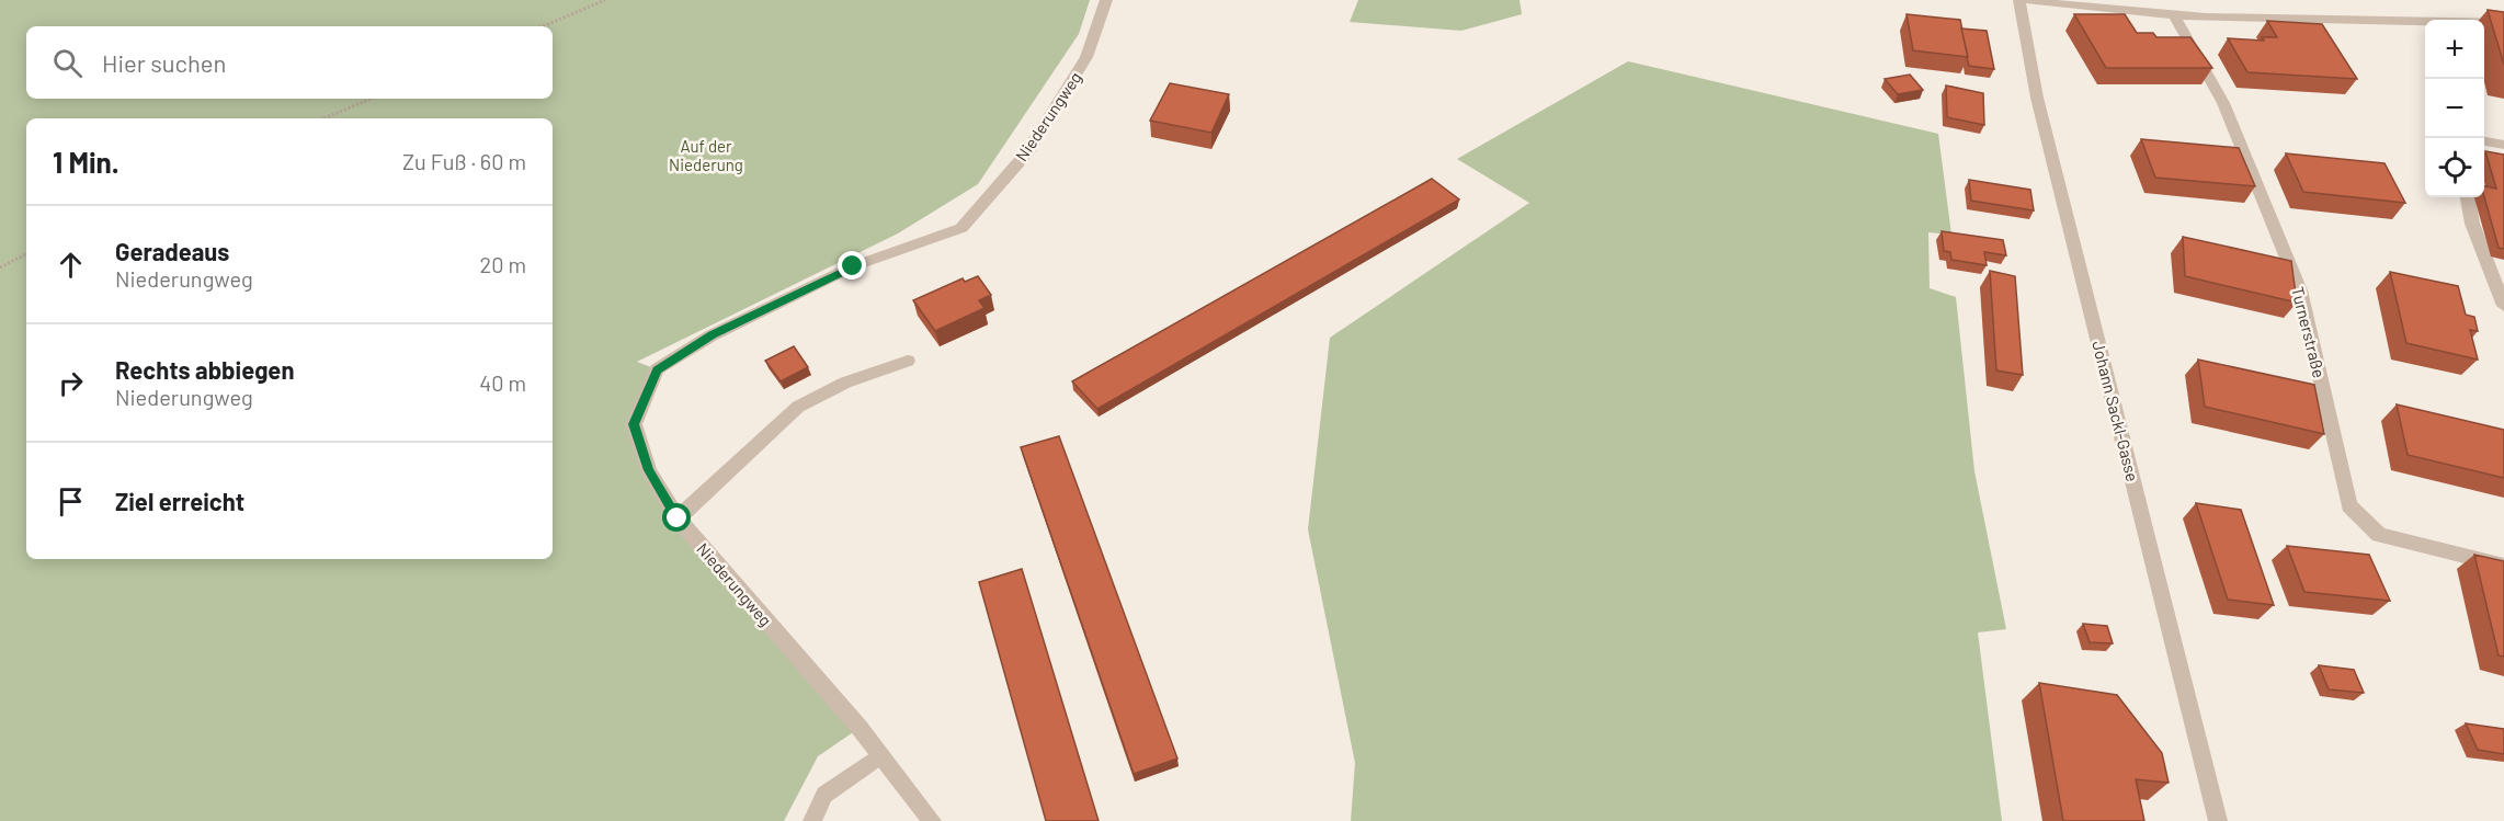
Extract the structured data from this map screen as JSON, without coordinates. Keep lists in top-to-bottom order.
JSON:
{
  "streets": {
    "street": ["Niederungweg", "Turnerstraße", "Johann Sackl-Gasse"]
  },
  "parks": ["Auf der Niederung"],
  "page": {
    "map_buttons": ["+", "−"],
    "search": "Hier suchen",
    "heading": ["1 Min.", "Zu Fuß · 60 m"],
    "list": [
      ["Geradeaus", "Niederungweg", "20 m"],
      ["Rechts abbiegen", "Niederungweg", "40 m"],
      "Ziel erreicht"
    ]
  }
}
